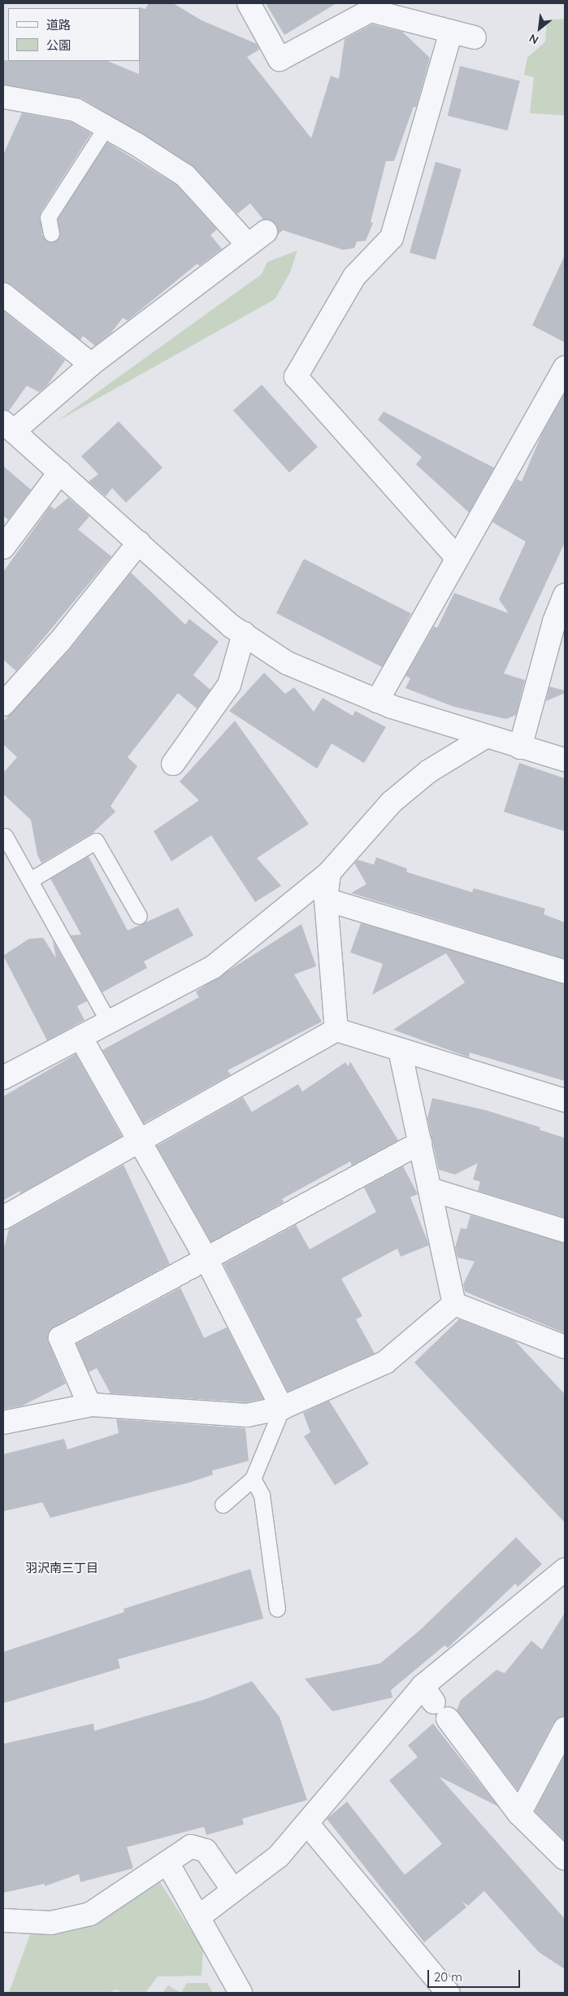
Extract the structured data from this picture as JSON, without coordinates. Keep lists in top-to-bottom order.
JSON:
{
  "districts": ["羽沢南三丁目"],
  "legend": ["道路", "公園"],
  "scale_bar": "20 m",
  "north": "bottom left"
}
